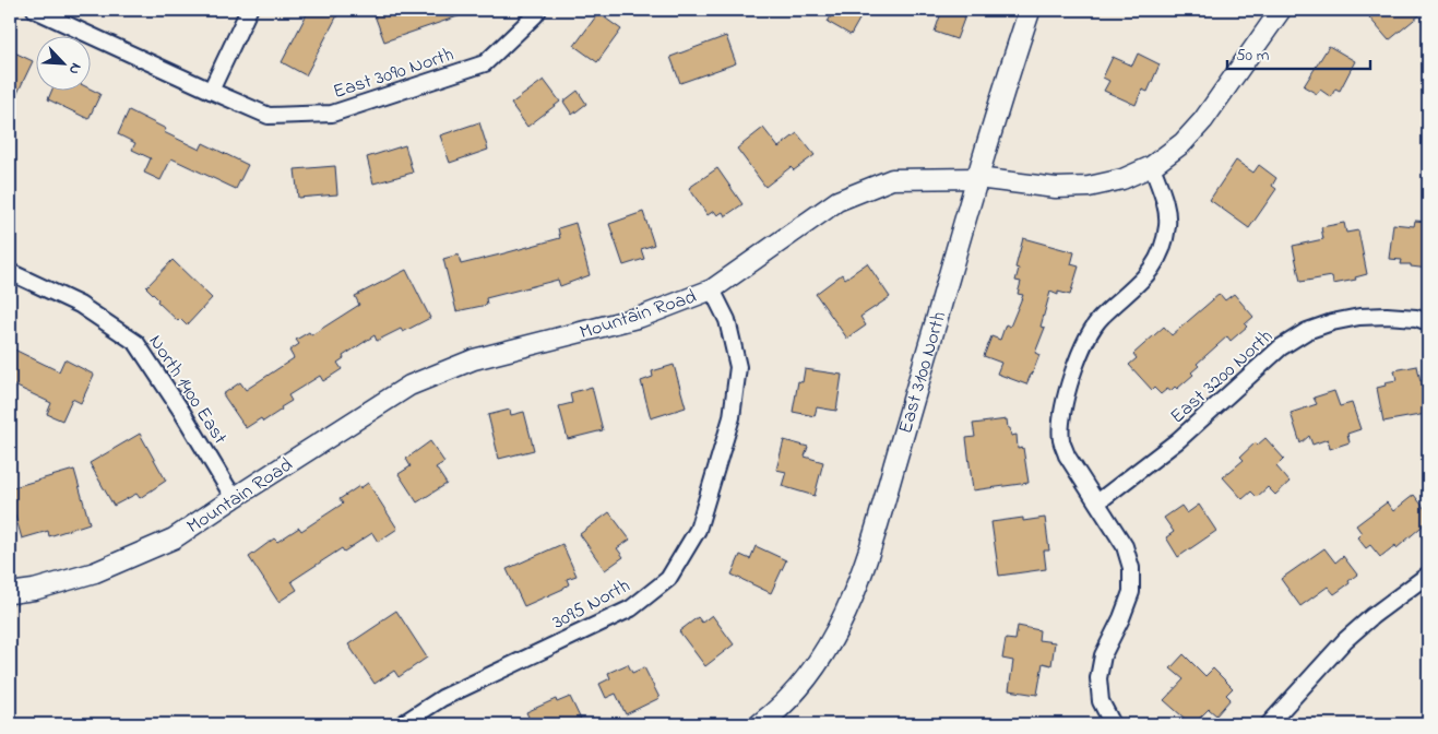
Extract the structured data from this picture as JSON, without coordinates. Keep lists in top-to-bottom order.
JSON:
{
  "streets": {
    "main road": ["East 3100 North"],
    "street": [
      "East 3090 North",
      "Mountain Road",
      "East 3200 North",
      "North 1400 East",
      "3095 North"
    ]
  },
  "crossings": [
    ["Mountain Road", "East 3100 North"],
    ["Mountain Road", "North 1400 East"],
    ["Mountain Road", "3095 North"]
  ],
  "scale_bar": "50 m",
  "north": "bottom right"
}
